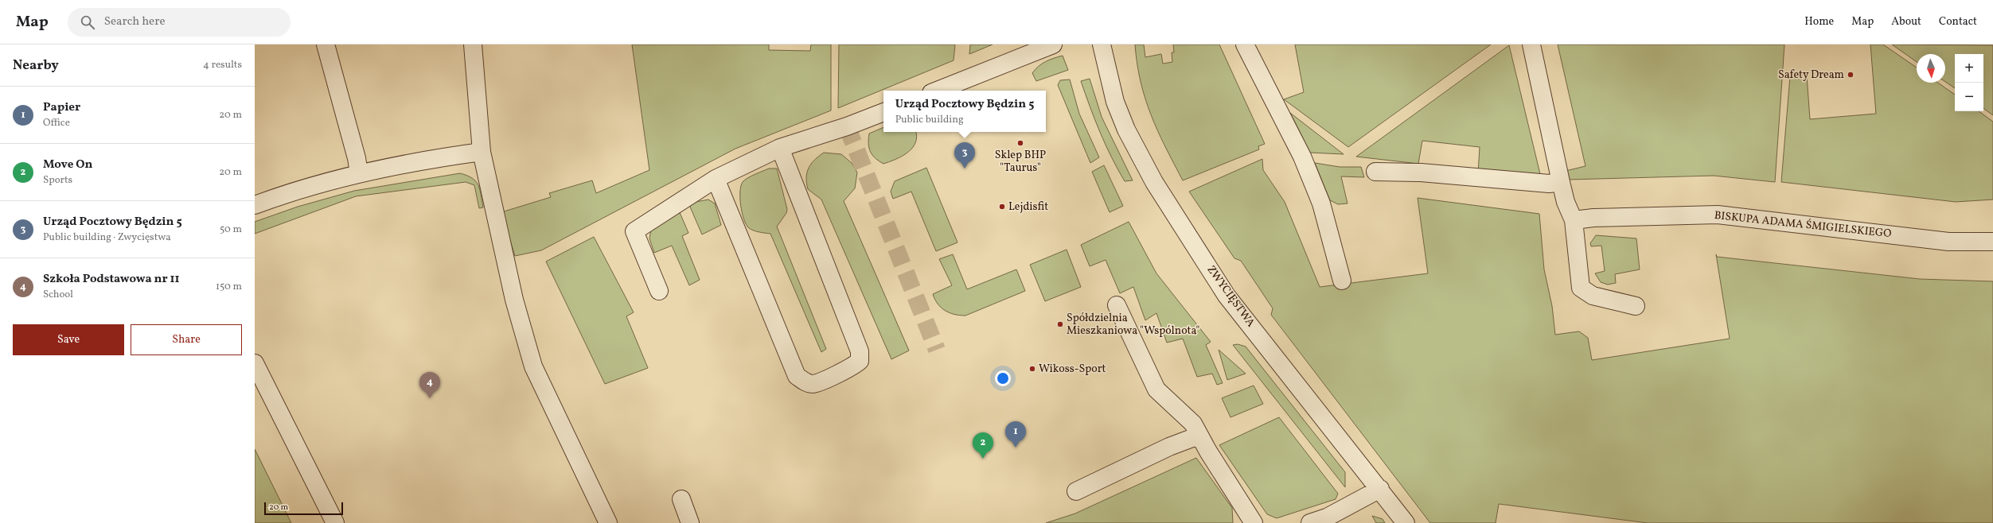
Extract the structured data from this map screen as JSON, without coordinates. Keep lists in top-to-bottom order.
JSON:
{
  "streets": {
    "street": ["BISKUPA ADAMA ŚMIGIELSKIEGO", "ZWYCIĘSTWA"]
  },
  "places": [
    "Safety Dream",
    "Sklep BHP \"Taurus\"",
    "Lejdisfit",
    "Spółdzielnia Mieszkaniowa \"Wspólnota\"",
    "Wikoss-Sport"
  ],
  "scale_bar": "20 m",
  "north": "bottom",
  "page": {
    "header": "Map",
    "search": "Search here",
    "nav": [
      "Home",
      "Map",
      "About",
      "Contact"
    ],
    "heading": ["Nearby", "4 results"],
    "map_buttons": ["+", "−"],
    "list": [
      {
        "mark": "1",
        "name": "Papier",
        "note": "Office",
        "value": "20 m"
      },
      {
        "mark": "2",
        "name": "Move On",
        "note": "Sports",
        "value": "20 m"
      },
      {
        "mark": "3",
        "name": "Urząd Pocztowy Będzin 5",
        "note": "Public building · Zwycięstwa",
        "value": "50 m"
      },
      {
        "mark": "4",
        "name": "Szkoła Podstawowa nr 11",
        "note": "School",
        "value": "150 m"
      }
    ],
    "popup": ["Urząd Pocztowy Będzin 5", "Public building"],
    "pins": [
      "3",
      "4",
      "1",
      "2"
    ],
    "buttons": ["Save", "Share"],
    "scale": "20 m"
  }
}
